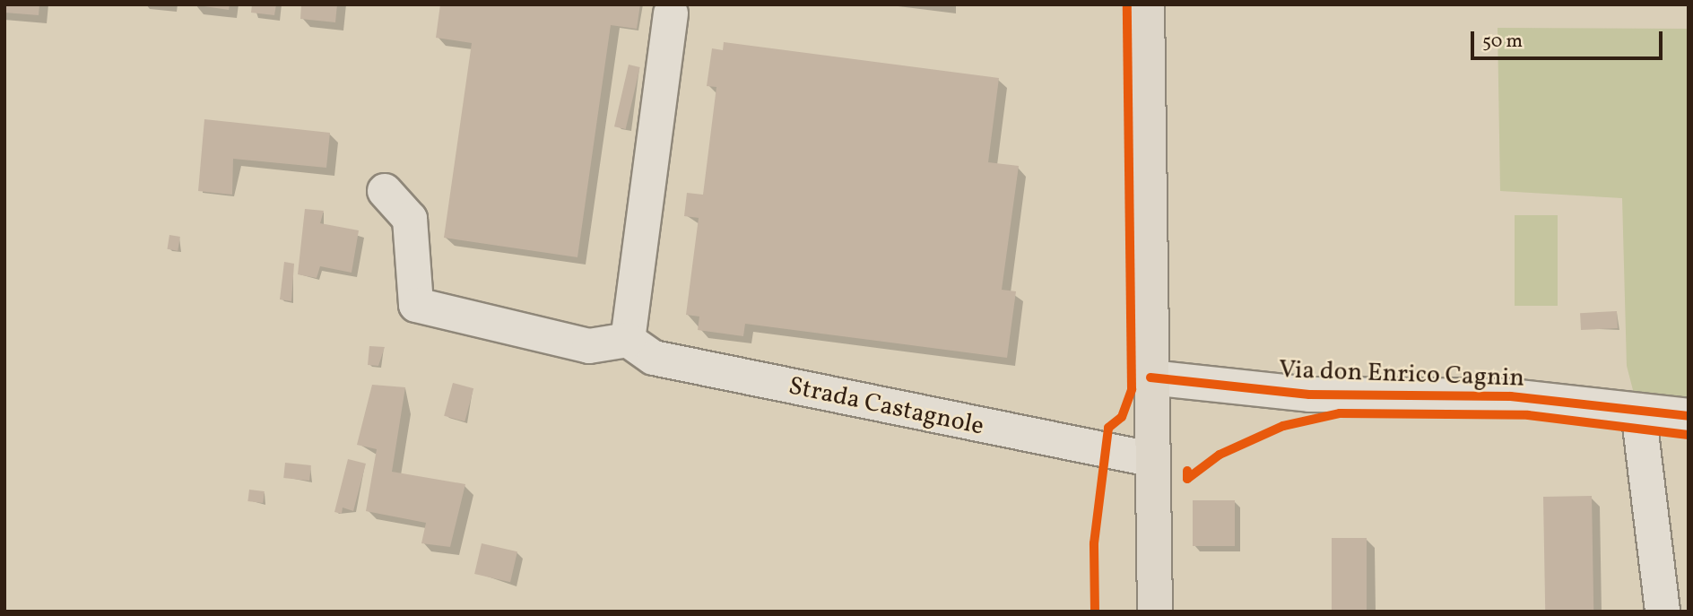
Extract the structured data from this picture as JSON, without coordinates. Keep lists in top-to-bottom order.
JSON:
{
  "streets": {
    "street": ["Via don Enrico Cagnin", "Strada Castagnole"]
  },
  "scale_bar": "50 m"
}
